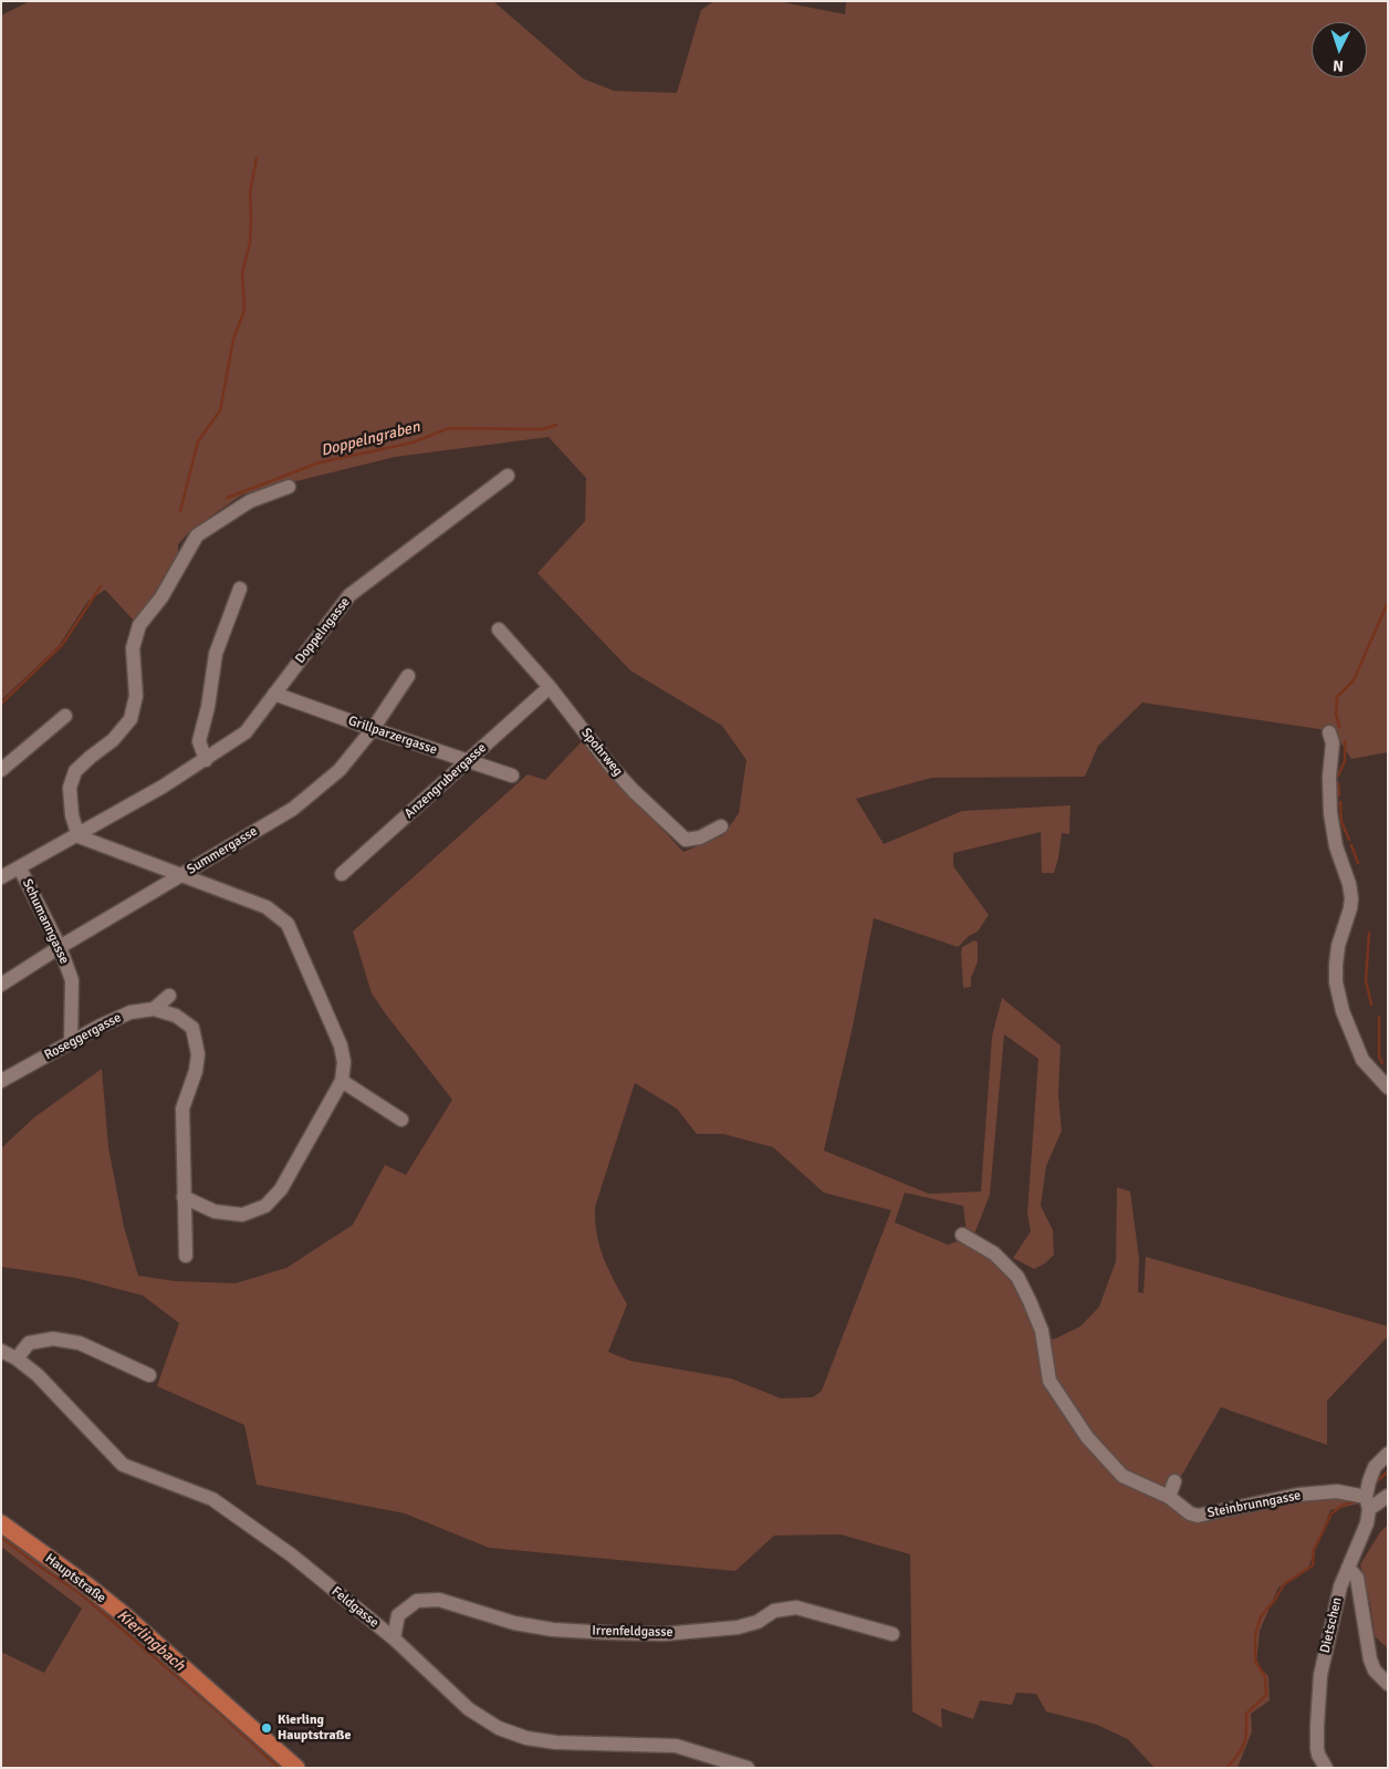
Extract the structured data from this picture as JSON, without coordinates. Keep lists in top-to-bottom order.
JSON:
{
  "streets": {
    "main road": ["Hauptstraße"],
    "street": [
      "Doppelngasse",
      "Grillparzergasse",
      "Spohrweg",
      "Anzengrubergasse",
      "Summergasse",
      "Schumanngasse",
      "Roseggergasse",
      "Steinbrunngasse",
      "Feldgasse",
      "Dietschen",
      "Irrenfeldgasse"
    ]
  },
  "crossings": [
    ["Doppelngasse", "Grillparzergasse"],
    ["Doppelngasse", "Schumanngasse"],
    ["Grillparzergasse", "Anzengrubergasse"],
    ["Grillparzergasse", "Summergasse"],
    ["Spohrweg", "Anzengrubergasse"],
    ["Summergasse", "Schumanngasse"],
    ["Schumanngasse", "Roseggergasse"],
    ["Steinbrunngasse", "Dietschen"],
    ["Feldgasse", "Irrenfeldgasse"]
  ],
  "water": ["Doppelngraben", "Kierlingbach"],
  "places": ["Kierling Hauptstraße"],
  "north": "bottom"
}
